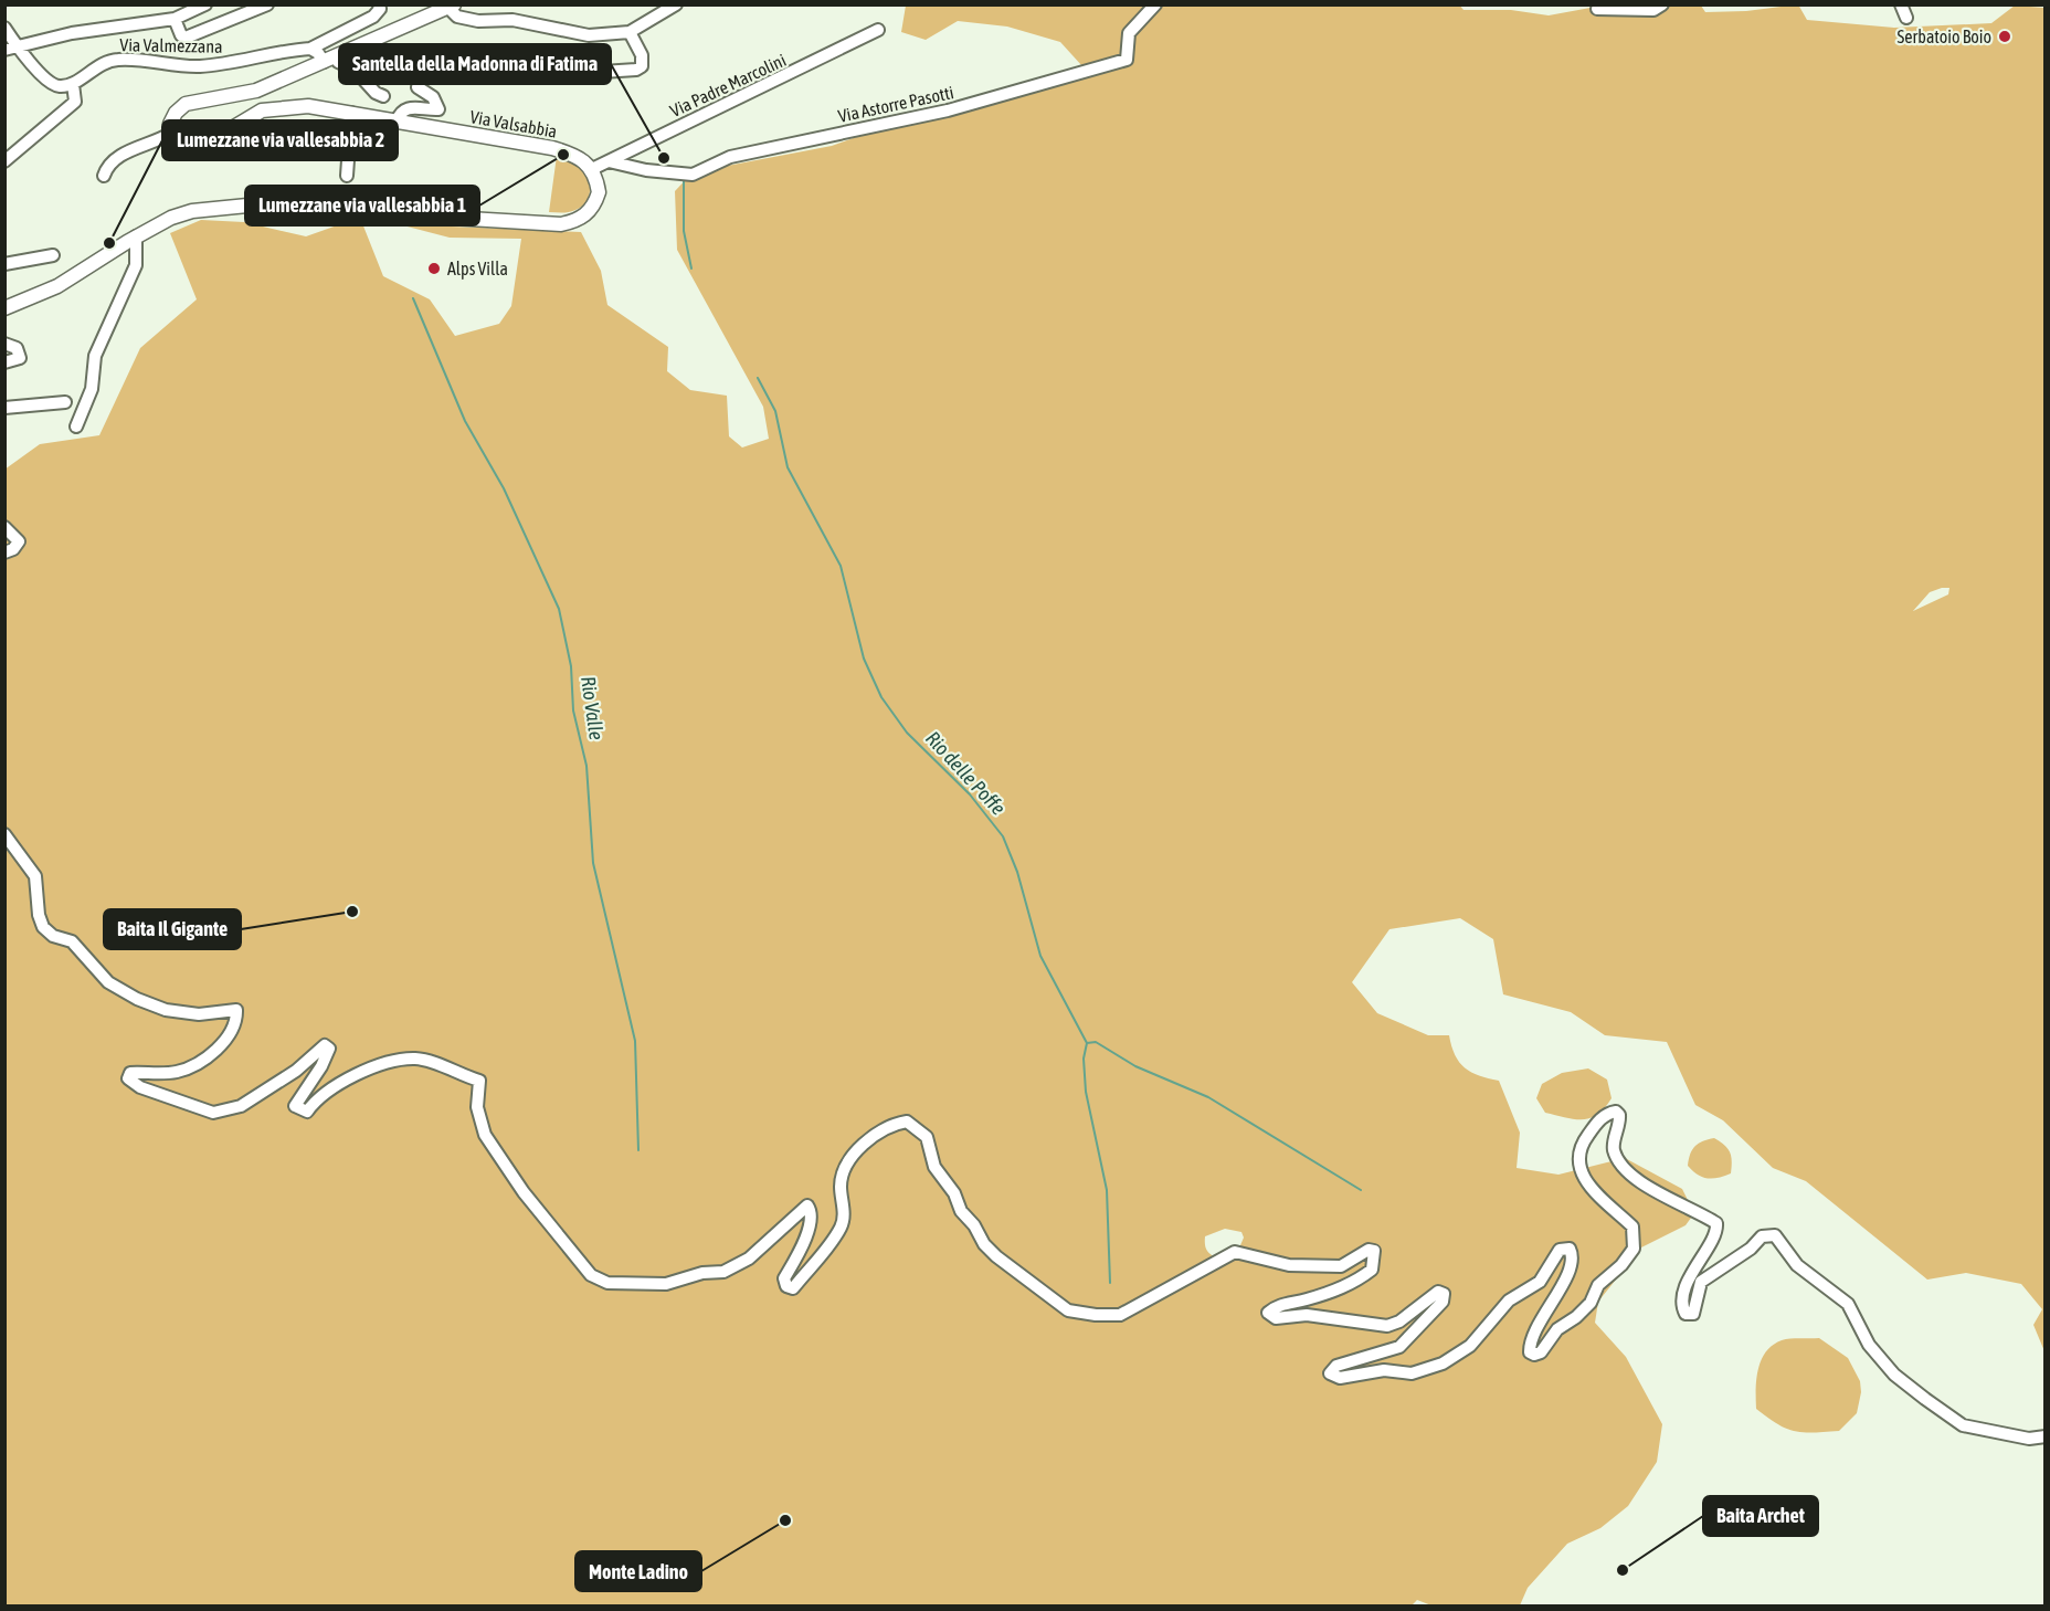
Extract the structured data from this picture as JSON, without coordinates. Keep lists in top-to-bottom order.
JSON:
{
  "streets": {
    "main road": ["Via Valsabbia"],
    "street": ["Via Valmezzana", "Via Padre Marcolini", "Via Astorre Pasotti"]
  },
  "crossings": [
    ["Via Padre Marcolini", "Via Astorre Pasotti"],
    ["Via Padre Marcolini", "Via Valsabbia"]
  ],
  "water": ["Rio Valle", "Rio delle Poffe"],
  "places": [
    "Serbatoio Boio",
    "Lumezzane via vallesabbia 1",
    "Santella della Madonna di Fatima",
    "Lumezzane via vallesabbia 2",
    "Alps Villa",
    "Baita Il Gigante",
    "Monte Ladino",
    "Baita Archet"
  ]
}
